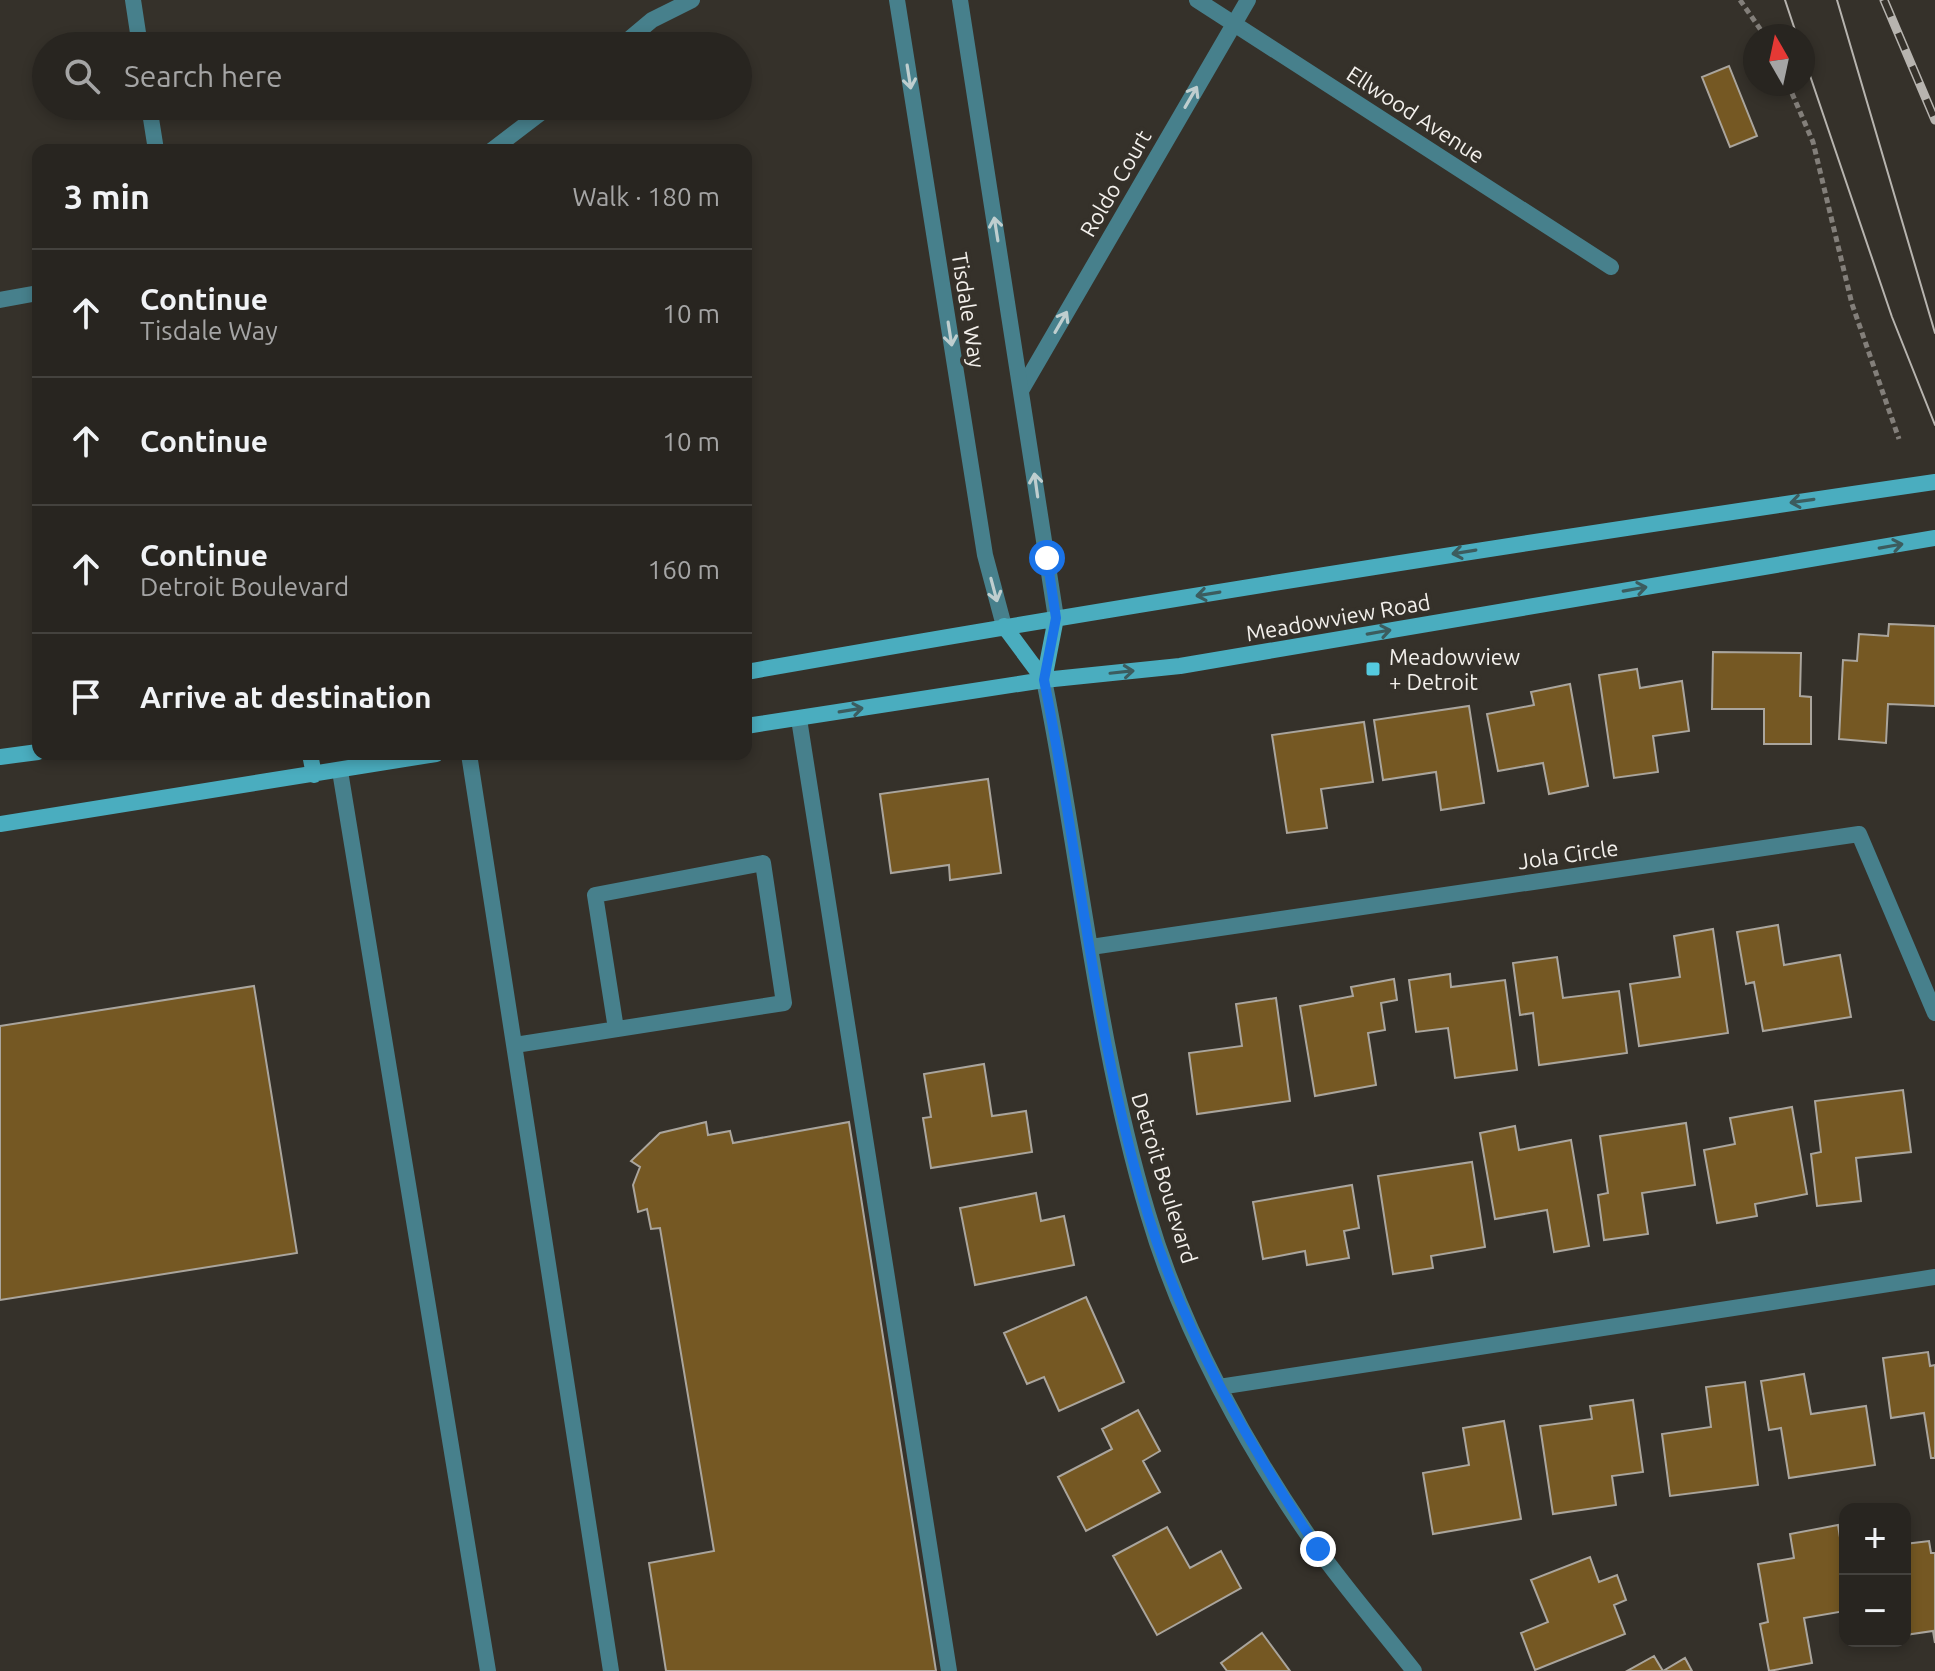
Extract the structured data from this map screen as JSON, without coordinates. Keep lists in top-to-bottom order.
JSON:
{
  "streets": {
    "main road": ["Meadowview Road"],
    "street": [
      "Ellwood Avenue",
      "Roldo Court",
      "Tisdale Way",
      "Jola Circle",
      "Detroit Boulevard"
    ]
  },
  "crossings": [
    ["Ellwood Avenue", "Roldo Court"],
    ["Roldo Court", "Tisdale Way"],
    ["Tisdale Way", "Meadowview Road"],
    ["Meadowview Road", "Detroit Boulevard"],
    ["Jola Circle", "Detroit Boulevard"]
  ],
  "one_way": ["Roldo Court"],
  "places": {
    "transit": ["Meadowview + Detroit"]
  },
  "north": "top",
  "page": {
    "search": "Search here",
    "heading": ["3 min", "Walk · 180 m"],
    "list": [
      ["Continue", "Tisdale Way", "10 m"],
      ["Continue", "10 m"],
      ["Continue", "Detroit Boulevard", "160 m"],
      "Arrive at destination"
    ],
    "map_buttons": ["+", "−"]
  }
}
